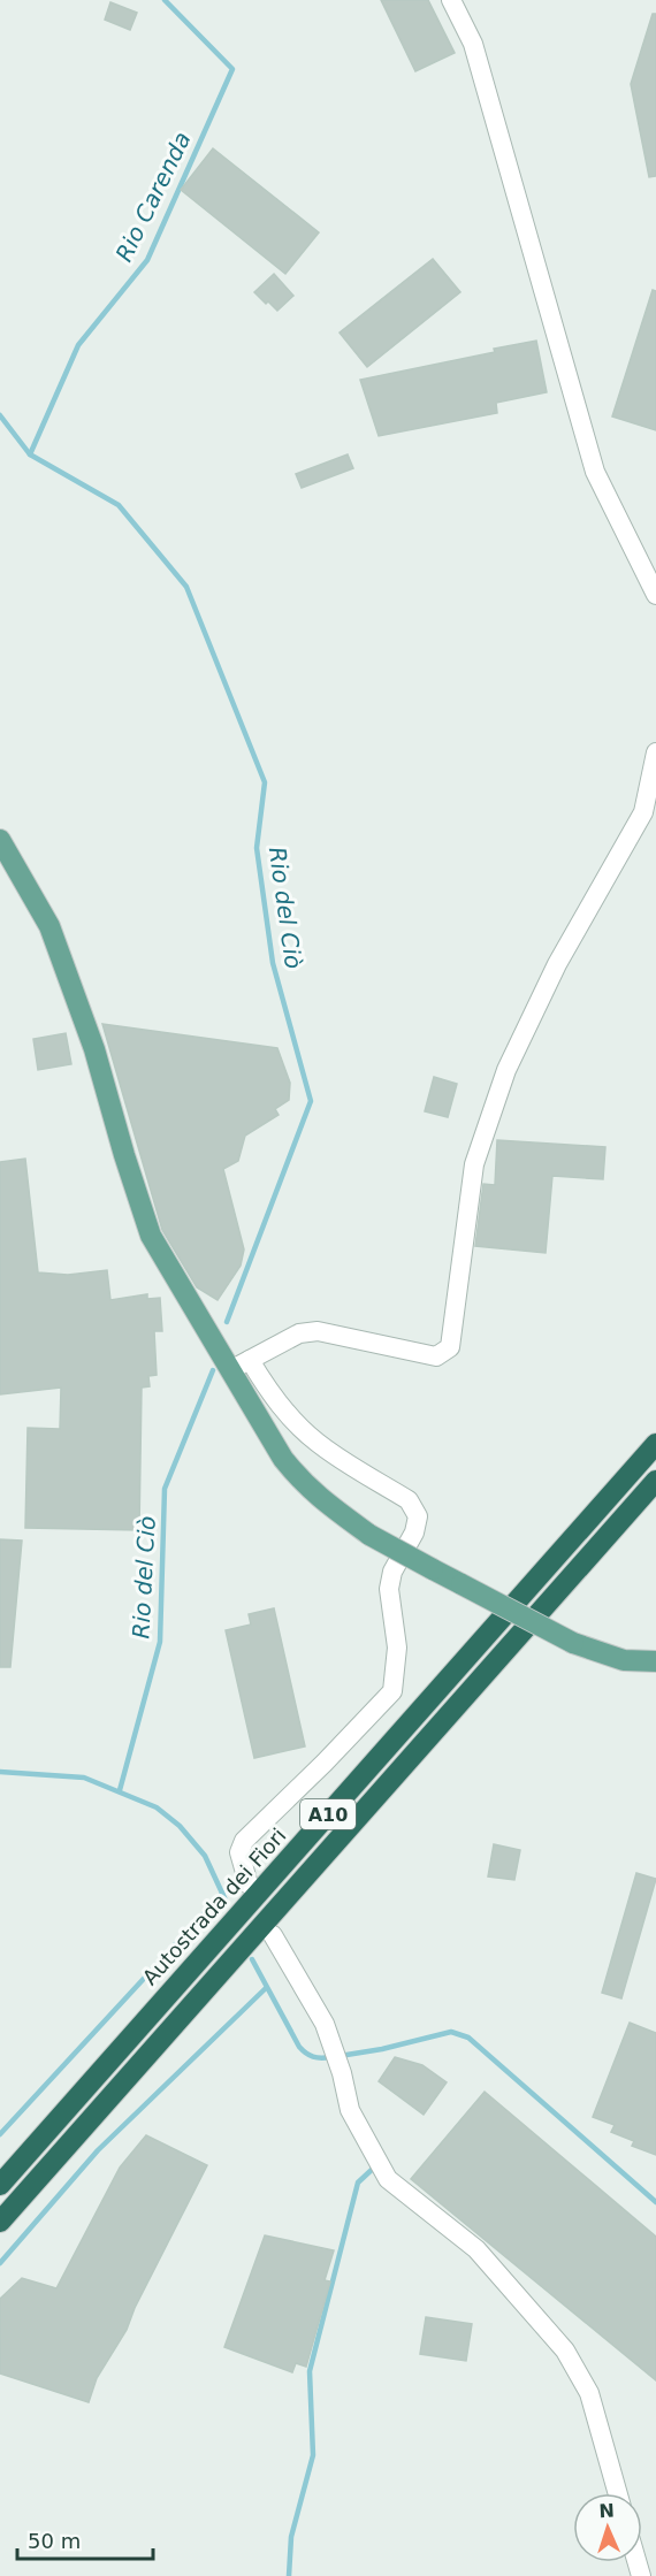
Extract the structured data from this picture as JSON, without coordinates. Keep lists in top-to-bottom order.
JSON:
{
  "streets": {
    "highway": ["A10", "Autostrada dei Fiori"]
  },
  "water": ["Rio Carenda", "Rio del Ciò"],
  "scale_bar": "50 m",
  "north": "top"
}
